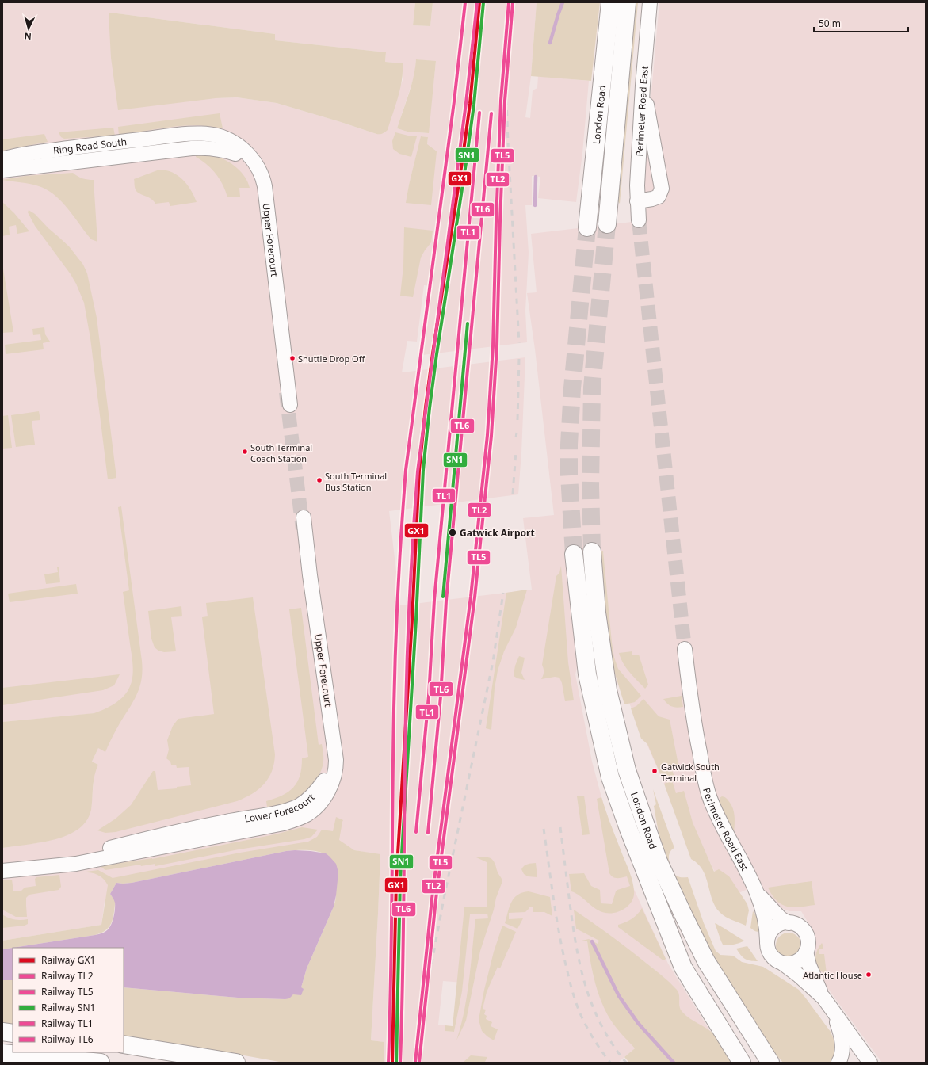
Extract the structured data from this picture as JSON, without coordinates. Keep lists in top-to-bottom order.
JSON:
{
  "streets": {
    "main road": ["London Road"],
    "street": [
      "Perimeter Road East",
      "Ring Road South",
      "Upper Forecourt",
      "Lower Forecourt"
    ]
  },
  "crossings": [
    ["Ring Road South", "Upper Forecourt"],
    ["Upper Forecourt", "Lower Forecourt"]
  ],
  "places": [
    "Shuttle Drop Off",
    "South Terminal Coach Station",
    "South Terminal Bus Station",
    "Gatwick Airport",
    "Gatwick South Terminal",
    "Atlantic House"
  ],
  "lines": [
    "rail line GX1",
    "rail line TL2",
    "rail line TL5",
    "rail line SN1",
    "rail line TL1",
    "rail line TL6"
  ],
  "legend": [
    "Railway GX1",
    "Railway TL2",
    "Railway TL5",
    "Railway SN1",
    "Railway TL1",
    "Railway TL6"
  ],
  "scale_bar": "50 m",
  "north": "bottom"
}
